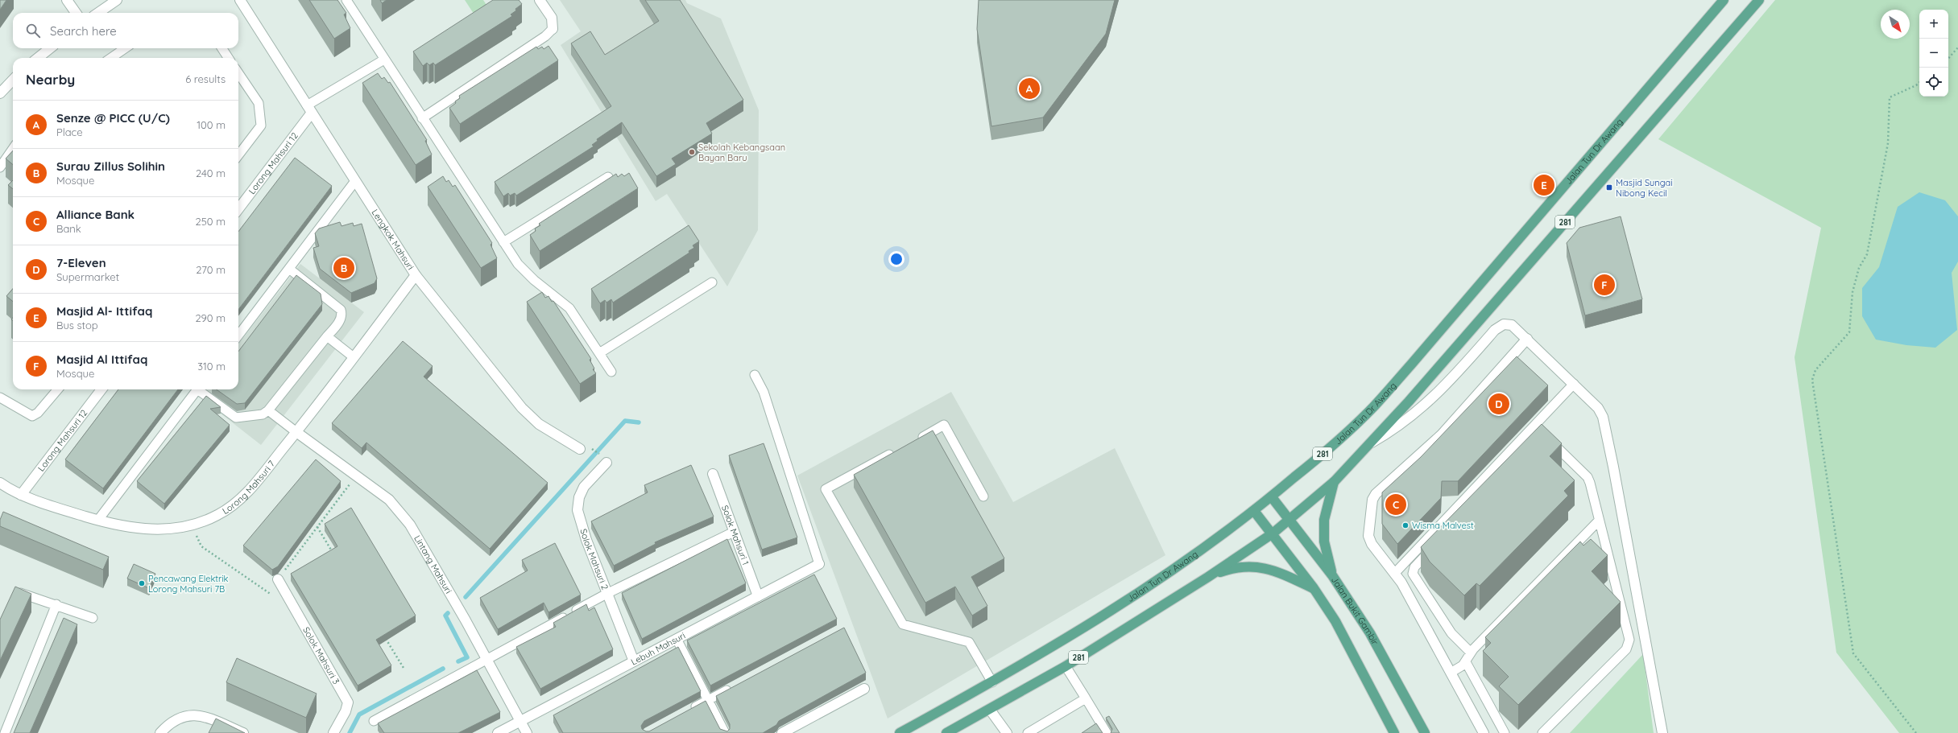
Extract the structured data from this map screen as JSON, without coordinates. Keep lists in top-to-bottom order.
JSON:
{
  "streets": {
    "main road": ["Jalan Tun Dr Awang", "281", "Jalan Bukit Gambir"],
    "street": [
      "Lorong Mahsuri 12",
      "Lengkok Mahsuri",
      "Lorong Mahsuri 7",
      "Solok Mahsuri 1",
      "Solok Mahsuri 2",
      "Lintang Mahsuri",
      "Lebuh Mahsuri",
      "Solok Mahsuri 3"
    ]
  },
  "crossings": [
    ["Jalan Tun Dr Awang", "Jalan Bukit Gambir"],
    ["Lorong Mahsuri 12", "Lengkok Mahsuri"],
    ["Lorong Mahsuri 12", "Lorong Mahsuri 7"],
    ["281", "Jalan Bukit Gambir"],
    ["Lengkok Mahsuri", "Lorong Mahsuri 7"],
    ["Lorong Mahsuri 7", "Lintang Mahsuri"],
    ["Solok Mahsuri 1", "Lebuh Mahsuri"],
    ["Solok Mahsuri 2", "Lebuh Mahsuri"],
    ["Lintang Mahsuri", "Lebuh Mahsuri"]
  ],
  "places": {
    "other": ["Sekolah Kebangsaan Bayan Baru", "Wisma Malvest", "Pencawang Elektrik Lorong Mahsuri 7B"],
    "transit": ["Masjid Sungai Nibong Kecil"]
  },
  "north": "bottom right",
  "page": {
    "map_buttons": ["+", "−"],
    "search": "Search here",
    "heading": ["Nearby", "6 results"],
    "pins": [
      "A",
      "E",
      "B",
      "F",
      "D",
      "C"
    ],
    "list": [
      {
        "mark": "A",
        "name": "Senze @ PICC (U/C)",
        "note": "Place",
        "value": "100 m"
      },
      {
        "mark": "B",
        "name": "Surau Zillus Solihin",
        "note": "Mosque",
        "value": "240 m"
      },
      {
        "mark": "C",
        "name": "Alliance Bank",
        "note": "Bank",
        "value": "250 m"
      },
      {
        "mark": "D",
        "name": "7-Eleven",
        "note": "Supermarket",
        "value": "270 m"
      },
      {
        "mark": "E",
        "name": "Masjid Al- Ittifaq",
        "note": "Bus stop",
        "value": "290 m"
      },
      {
        "mark": "F",
        "name": "Masjid Al Ittifaq",
        "note": "Mosque",
        "value": "310 m"
      }
    ]
  }
}
